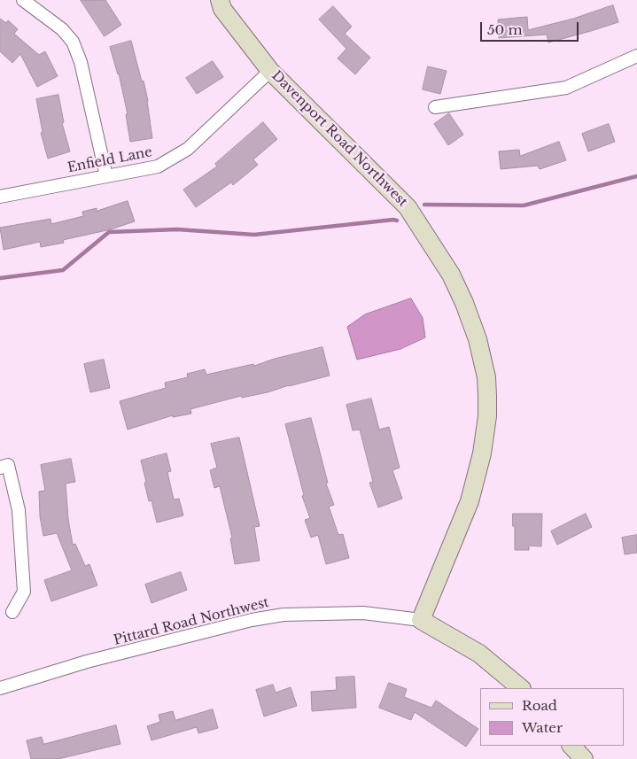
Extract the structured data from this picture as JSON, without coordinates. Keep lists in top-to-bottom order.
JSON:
{
  "streets": {
    "street": ["Davenport Road Northwest", "Enfield Lane", "Pittard Road Northwest"]
  },
  "crossings": [
    ["Davenport Road Northwest", "Enfield Lane"],
    ["Davenport Road Northwest", "Pittard Road Northwest"]
  ],
  "legend": ["Road", "Water"],
  "scale_bar": "50 m"
}
